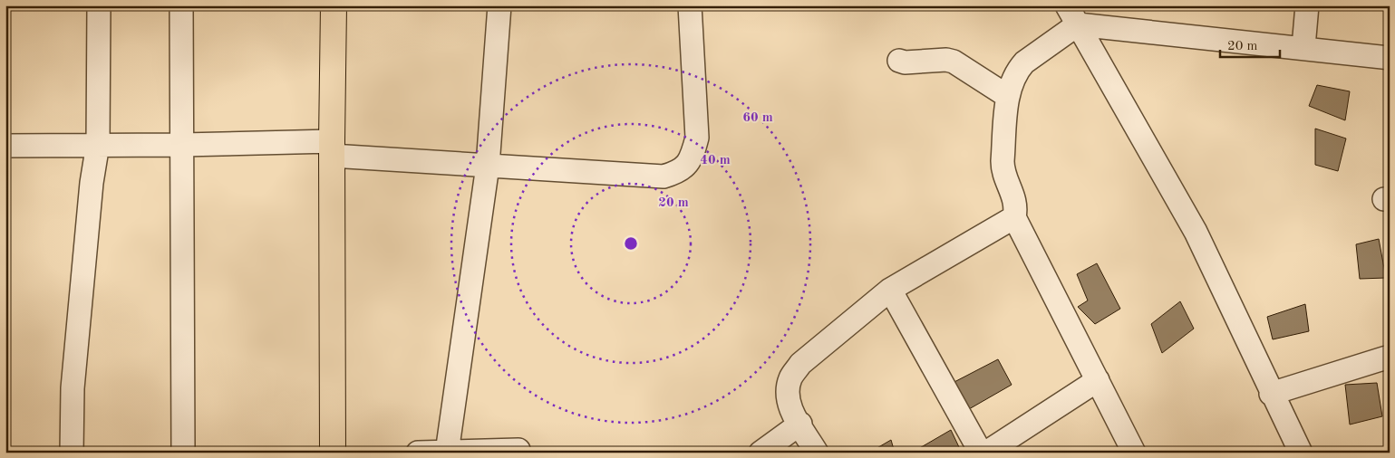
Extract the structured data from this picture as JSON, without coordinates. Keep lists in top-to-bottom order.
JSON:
{
  "scale_bar": "20 m",
  "rings": ["60 m", "40 m", "20 m"]
}
